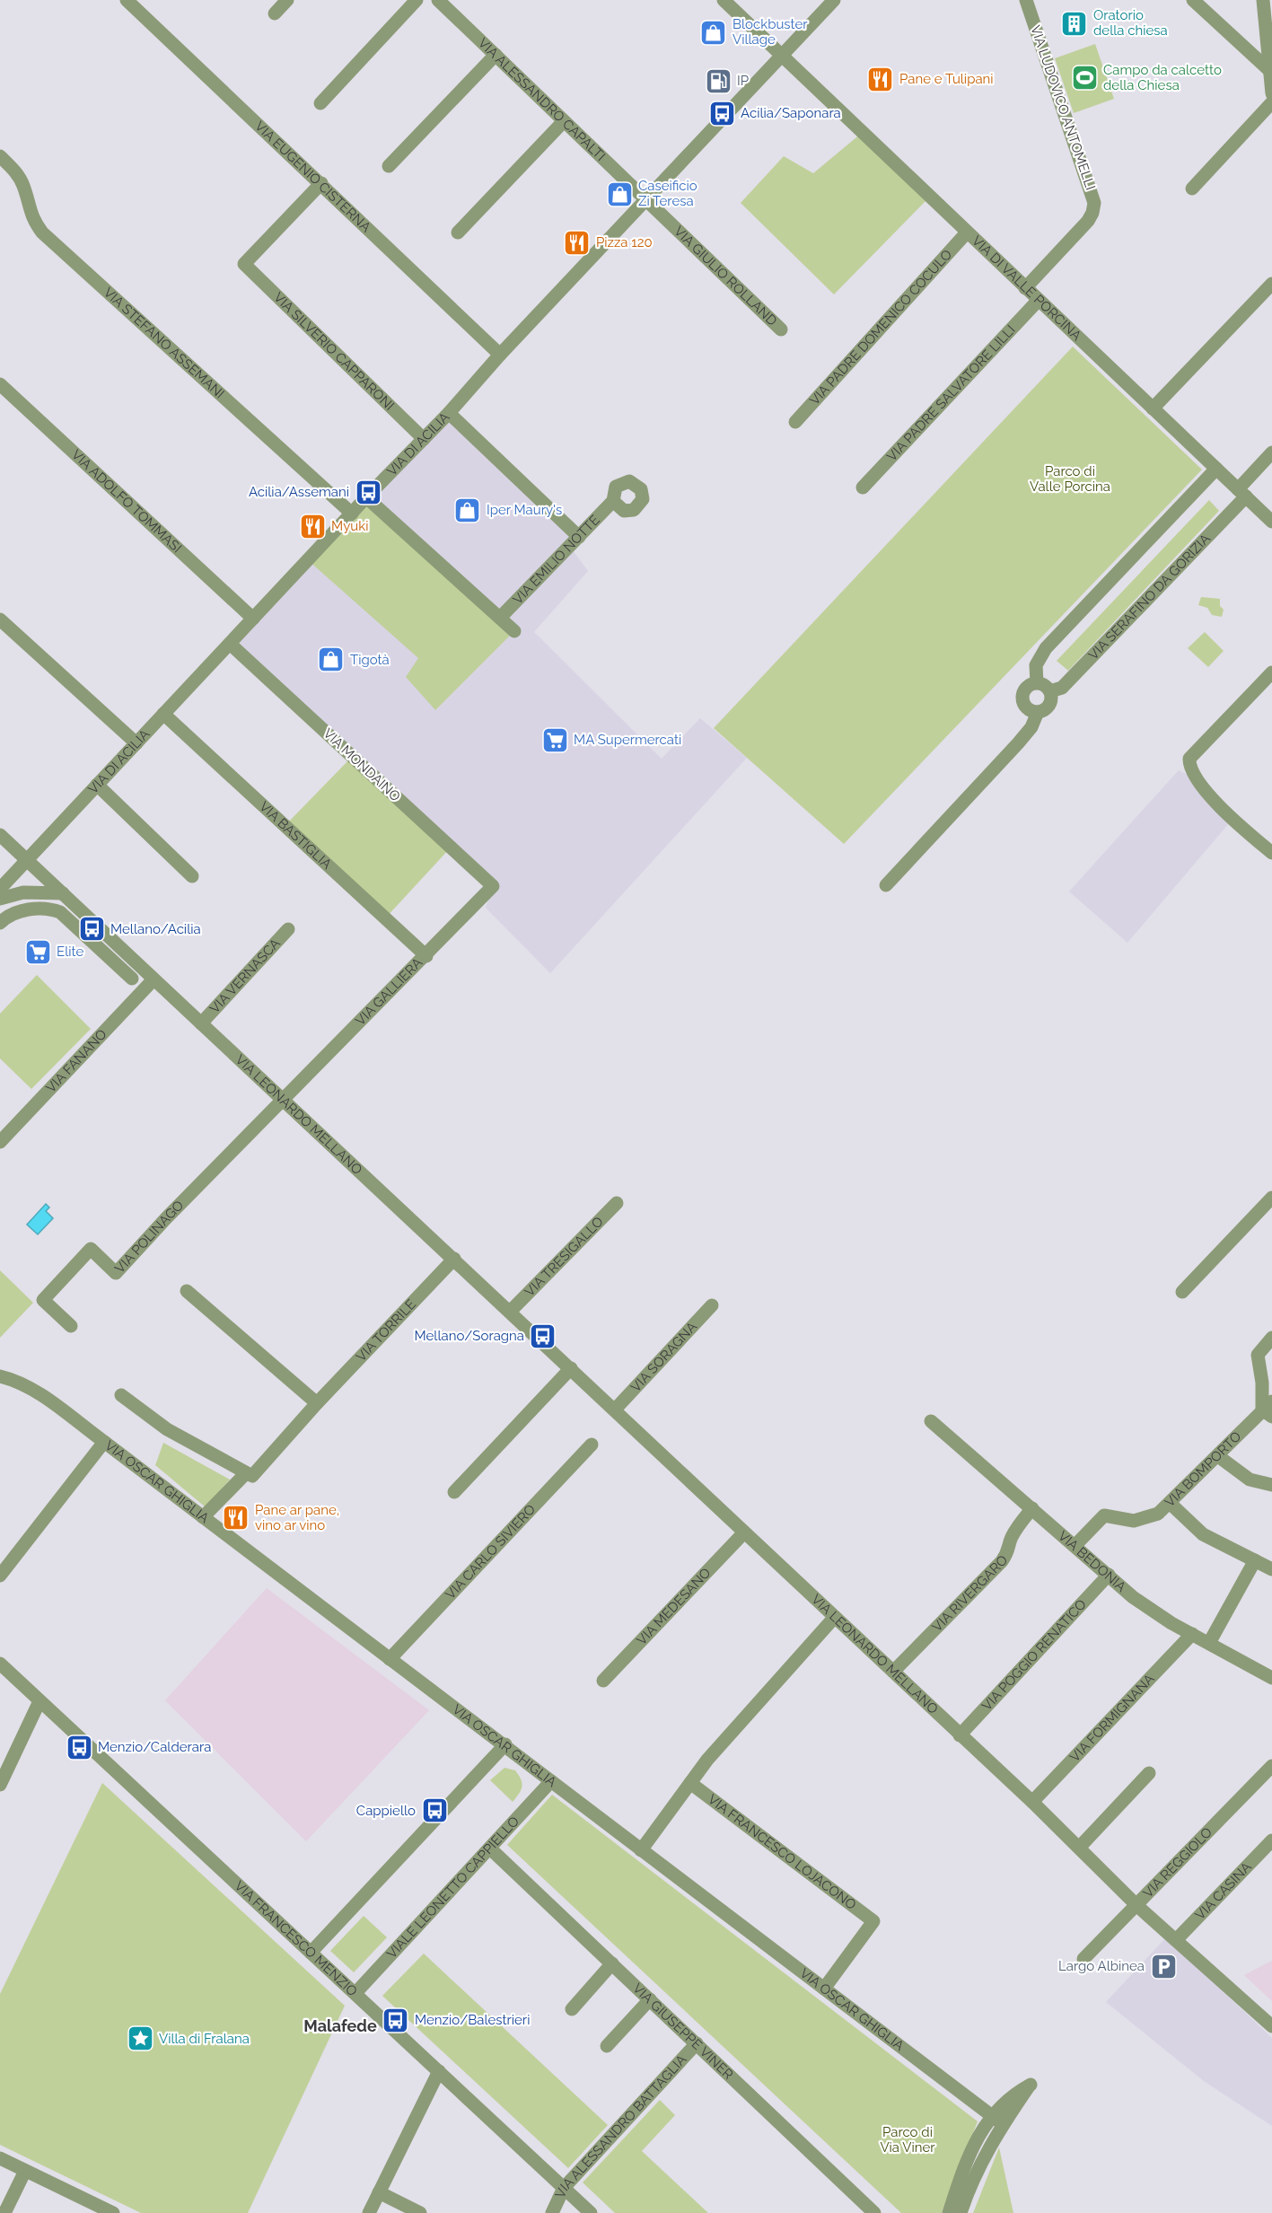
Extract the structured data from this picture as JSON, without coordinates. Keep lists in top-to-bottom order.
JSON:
{
  "streets": {
    "street": [
      "VIA ALESSANDRO CAPALTI",
      "VIA LUDOVICO ANTOMELLI",
      "VIA EUGENIO CISTERNA",
      "VIA GIULIO ROLLAND",
      "VIA DI VALLE PORCINA",
      "VIA PADRE DOMENICO COCULO",
      "VIA STEFANO ASSEMANI",
      "VIA SILVERIO CAPPARONI",
      "VIA PADRE SALVATORE LILLI",
      "VIA DI ACILIA",
      "VIA ADOLFO TOMMASI",
      "VIA EMILIO NOTTE",
      "VIA SERAFINO DA GORIZIA",
      "VIA MONDAINO",
      "VIA BASTIGLIA",
      "VIA VERNASCA",
      "VIA GALLIERA",
      "VIA FANANO",
      "VIA LEONARDO MELLANO",
      "VIA POLINAGO",
      "VIA TRESIGALLO",
      "VIA TORRILE",
      "VIA SORAGNA",
      "VIA BOMPORTO",
      "VIA OSCAR GHIGLIA",
      "VIA CARLO SIVIERO",
      "VIA BEDONIA",
      "VIA RIVERGARO",
      "VIA MEDESANO",
      "VIA POGGIO RENATICO",
      "VIA FORMIGNANA",
      "VIA FRANCESCO LOJACONO",
      "VIA REGGIOLO",
      "VIALE LEONETTO CAPPIELLO",
      "VIA CASINA",
      "VIA FRANCESCO MENZIO",
      "VIA GIUSEPPE VINER",
      "VIA ALESSANDRO BATTAGLIA"
    ]
  },
  "crossings": [
    ["VIA ALESSANDRO CAPALTI", "VIA GIULIO ROLLAND"],
    ["VIA ALESSANDRO CAPALTI", "VIA DI ACILIA"],
    ["VIA LUDOVICO ANTOMELLI", "VIA DI VALLE PORCINA"],
    ["VIA EUGENIO CISTERNA", "VIA SILVERIO CAPPARONI"],
    ["VIA EUGENIO CISTERNA", "VIA DI ACILIA"],
    ["VIA GIULIO ROLLAND", "VIA DI ACILIA"],
    ["VIA DI VALLE PORCINA", "VIA PADRE DOMENICO COCULO"],
    ["VIA DI VALLE PORCINA", "VIA PADRE SALVATORE LILLI"],
    ["VIA DI VALLE PORCINA", "VIA DI ACILIA"],
    ["VIA DI VALLE PORCINA", "VIA SERAFINO DA GORIZIA"],
    ["VIA STEFANO ASSEMANI", "VIA DI ACILIA"],
    ["VIA SILVERIO CAPPARONI", "VIA DI ACILIA"],
    ["VIA DI ACILIA", "VIA ADOLFO TOMMASI"],
    ["VIA DI ACILIA", "VIA MONDAINO"],
    ["VIA DI ACILIA", "VIA BASTIGLIA"],
    ["VIA DI ACILIA", "VIA LEONARDO MELLANO"],
    ["VIA MONDAINO", "VIA GALLIERA"],
    ["VIA BASTIGLIA", "VIA GALLIERA"],
    ["VIA VERNASCA", "VIA LEONARDO MELLANO"],
    ["VIA GALLIERA", "VIA LEONARDO MELLANO"],
    ["VIA GALLIERA", "VIA POLINAGO"],
    ["VIA FANANO", "VIA LEONARDO MELLANO"],
    ["VIA LEONARDO MELLANO", "VIA POLINAGO"],
    ["VIA LEONARDO MELLANO", "VIA TRESIGALLO"],
    ["VIA LEONARDO MELLANO", "VIA TORRILE"],
    ["VIA LEONARDO MELLANO", "VIA SORAGNA"],
    ["VIA LEONARDO MELLANO", "VIA RIVERGARO"],
    ["VIA LEONARDO MELLANO", "VIA MEDESANO"],
    ["VIA LEONARDO MELLANO", "VIA POGGIO RENATICO"],
    ["VIA LEONARDO MELLANO", "VIA FORMIGNANA"],
    ["VIA LEONARDO MELLANO", "VIA REGGIOLO"],
    ["VIA LEONARDO MELLANO", "VIA CASINA"],
    ["VIA TORRILE", "VIA OSCAR GHIGLIA"],
    ["VIA BOMPORTO", "VIA BEDONIA"],
    ["VIA OSCAR GHIGLIA", "VIA CARLO SIVIERO"],
    ["VIA OSCAR GHIGLIA", "VIA FRANCESCO LOJACONO"],
    ["VIA OSCAR GHIGLIA", "VIALE LEONETTO CAPPIELLO"],
    ["VIA BEDONIA", "VIA RIVERGARO"],
    ["VIA BEDONIA", "VIA POGGIO RENATICO"],
    ["VIA BEDONIA", "VIA FORMIGNANA"],
    ["VIALE LEONETTO CAPPIELLO", "VIA FRANCESCO MENZIO"],
    ["VIALE LEONETTO CAPPIELLO", "VIA GIUSEPPE VINER"],
    ["VIA FRANCESCO MENZIO", "VIA ALESSANDRO BATTAGLIA"],
    ["VIA GIUSEPPE VINER", "VIA ALESSANDRO BATTAGLIA"]
  ],
  "districts": ["Malafede"],
  "parks": ["Parco di Valle Porcina", "Parco di Via Viner"],
  "places": {
    "building": ["Oratorio della chiesa"],
    "shop": [
      "Blockbuster Village",
      "Caseificio Zi Teresa",
      "Iper Maury's",
      "Tigotà"
    ],
    "sports": ["Campo da calcetto della Chiesa"],
    "restaurant": [
      "Pane e Tulipani",
      "Pizza 120",
      "Myuki",
      "Pane ar pane, vino ar vino"
    ],
    "fuel station": ["IP"],
    "bus stop": [
      "Acilia/Saponara",
      "Acilia/Assemani",
      "Mellano/Acilia",
      "Mellano/Soragna",
      "Menzio/Calderara",
      "Cappiello",
      "Menzio/Balestrieri"
    ],
    "supermarket": ["MA Supermercati", "Elite"],
    "parking": ["Largo Albinea"],
    "place": ["Villa di Fralana"]
  }
}
